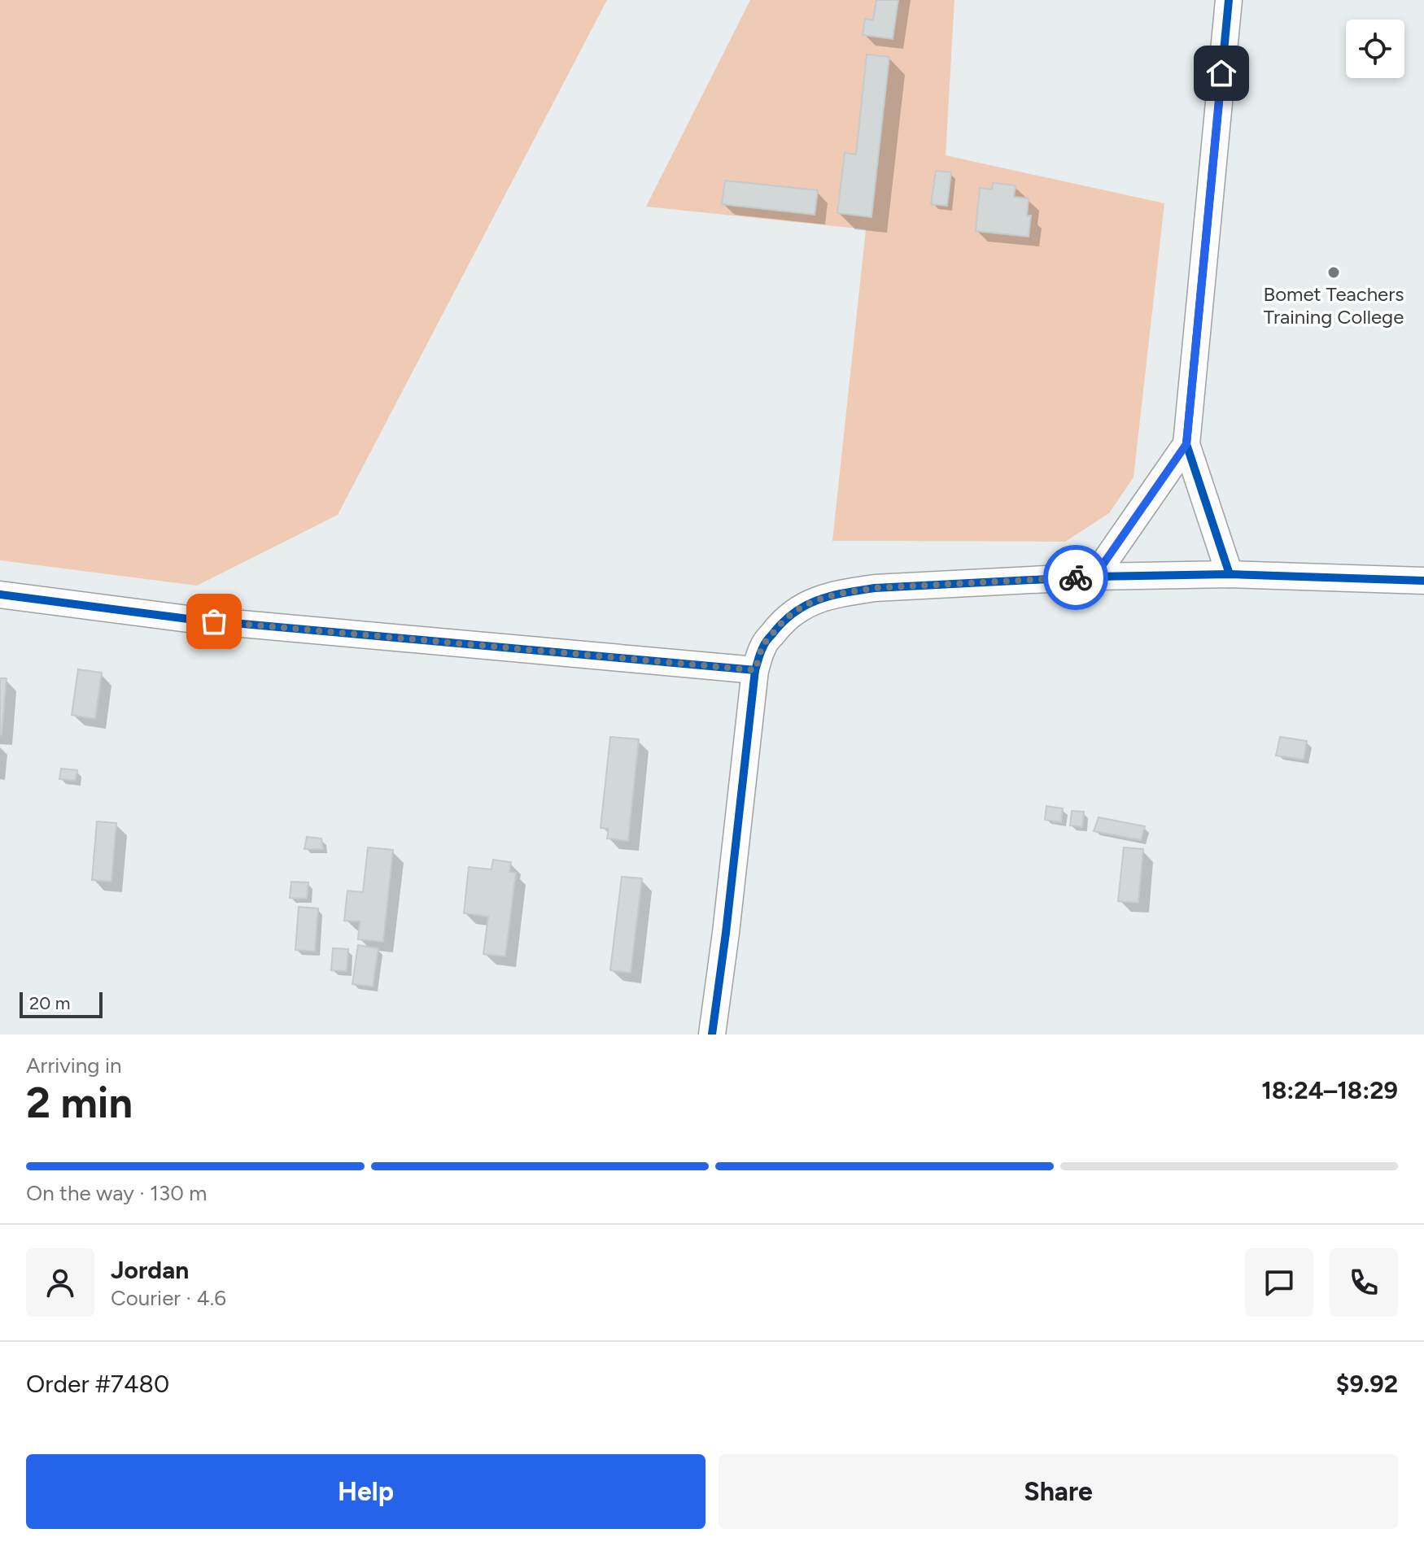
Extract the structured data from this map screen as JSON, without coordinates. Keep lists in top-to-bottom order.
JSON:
{
  "places": ["Bomet Teachers Training College"],
  "scale_bar": "20 m",
  "page": {
    "scale": "20 m",
    "heading": ["2 min", "Arriving in", "18:24–18:29"],
    "panel": [
      "Jordan",
      "Courier · 4.6",
      "Order #7480",
      "$9.92"
    ],
    "bar": "On the way · 130 m",
    "buttons": ["Help", "Share"]
  }
}
